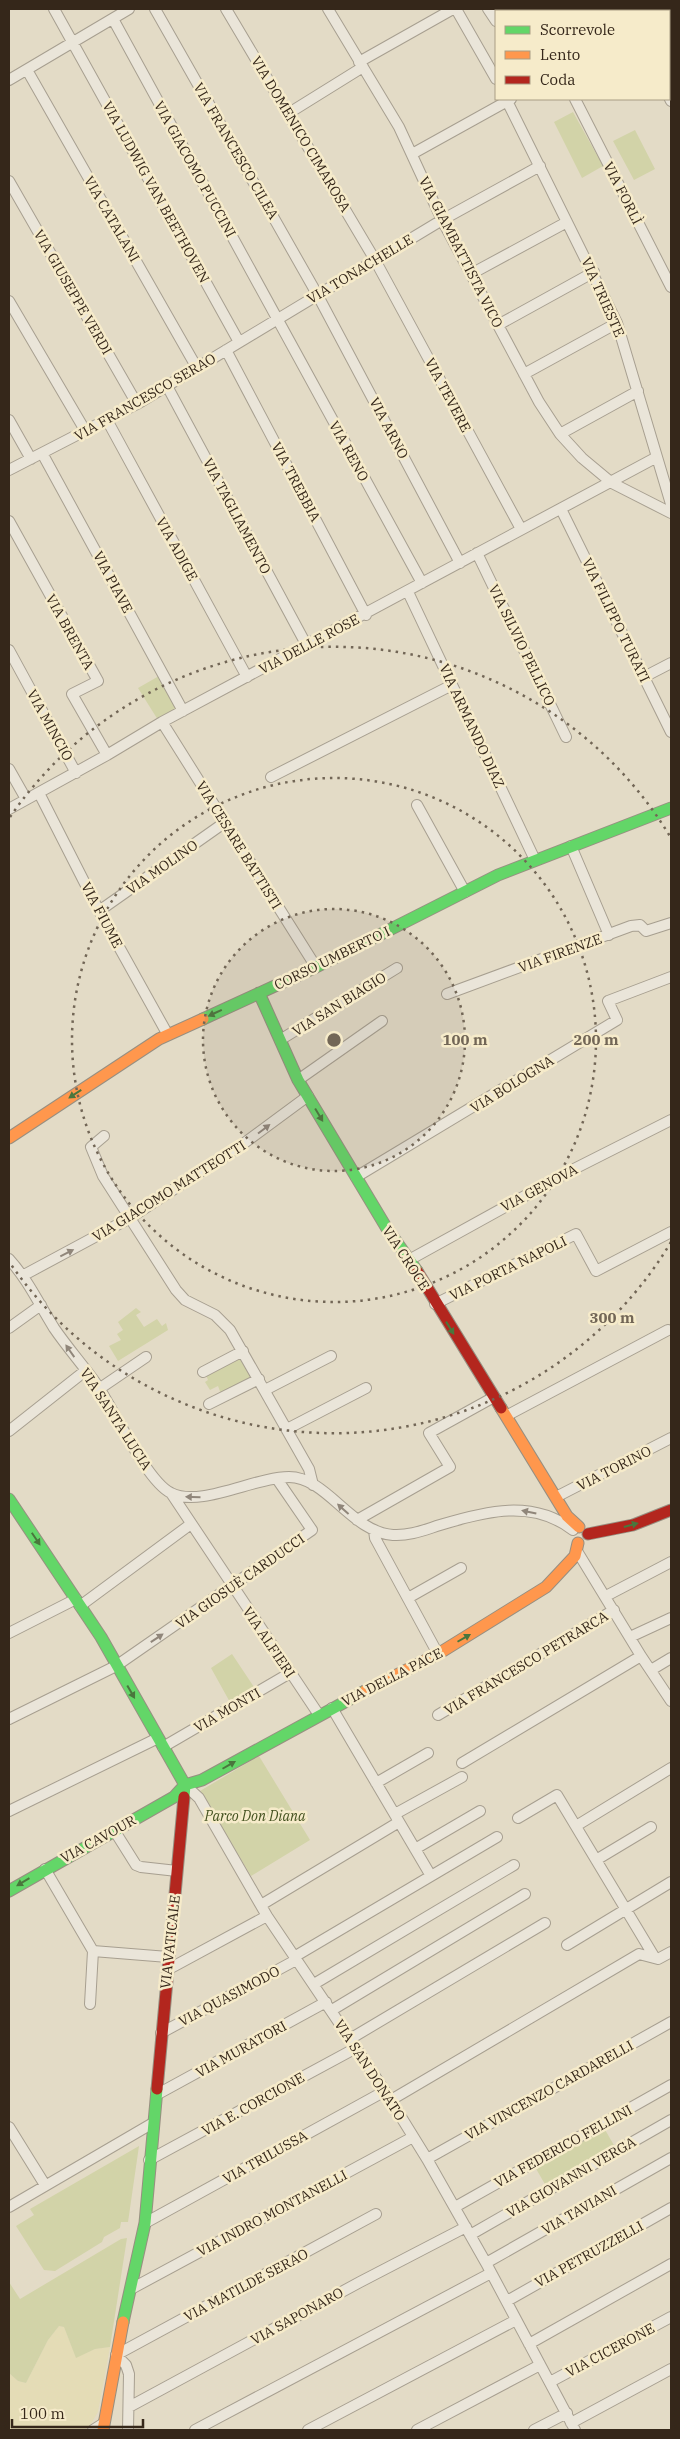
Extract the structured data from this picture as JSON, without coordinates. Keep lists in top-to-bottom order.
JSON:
{
  "streets": {
    "street": [
      "VIA DOMENICO CIMAROSA",
      "VIA FRANCESCO CILEA",
      "VIA GIACOMO PUCCINI",
      "VIA LUDWIG VAN BEETHOVEN",
      "VIA FORLÌ",
      "VIA CATALANI",
      "VIA GIAMBATTISTA VICO",
      "VIA TONACHELLE",
      "VIA GIUSEPPE VERDI",
      "VIA TRIESTE",
      "VIA TEVERE",
      "VIA FRANCESCO SERAO",
      "VIA ARNO",
      "VIA RENO",
      "VIA TREBBIA",
      "VIA TAGLIAMENTO",
      "VIA ADIGE",
      "VIA PIAVE",
      "VIA FILIPPO TURATI",
      "VIA BRENTA",
      "VIA DELLE ROSE",
      "VIA SILVIO PELLICO",
      "VIA MINCIO",
      "VIA ARMANDO DIAZ",
      "VIA CESARE BATTISTI",
      "VIA MOLINO",
      "VIA FIUME",
      "VIA FIRENZE",
      "CORSO UMBERTO I",
      "VIA SAN BIAGIO",
      "VIA BOLOGNA",
      "VIA GENOVA",
      "VIA GIACOMO MATTEOTTI",
      "VIA CROCE",
      "VIA PORTA NAPOLI",
      "VIA SANTA LUCIA",
      "VIA TORINO",
      "VIA GIOSUÈ CARDUCCI",
      "VIA ALFIERI",
      "VIA FRANCESCO PETRARCA",
      "VIA DELLA PACE",
      "VIA MONTI",
      "VIA CAVOUR",
      "VIA VATICALE",
      "VIA QUASIMODO",
      "VIA MURATORI",
      "VIA SAN DONATO",
      "VIA VINCENZO CARDARELLI",
      "VIA E. CORCIONE",
      "VIA FEDERICO FELLINI",
      "VIA TRILUSSA",
      "VIA GIOVANNI VERGA",
      "VIA TAVIANI",
      "VIA INDRO MONTANELLI",
      "VIA PETRUZZELLI",
      "VIA MATILDE SERAO",
      "VIA SAPONARO",
      "VIA CICERONE"
    ]
  },
  "crossings": [
    ["VIA DOMENICO CIMAROSA", "VIA TONACHELLE"],
    ["VIA DOMENICO CIMAROSA", "VIA TEVERE"],
    ["VIA FRANCESCO CILEA", "VIA TONACHELLE"],
    ["VIA FRANCESCO CILEA", "VIA ARNO"],
    ["VIA GIACOMO PUCCINI", "VIA TONACHELLE"],
    ["VIA GIACOMO PUCCINI", "VIA FRANCESCO SERAO"],
    ["VIA GIACOMO PUCCINI", "VIA RENO"],
    ["VIA LUDWIG VAN BEETHOVEN", "VIA FRANCESCO SERAO"],
    ["VIA CATALANI", "VIA FRANCESCO SERAO"],
    ["VIA GIAMBATTISTA VICO", "VIA TONACHELLE"],
    ["VIA GIAMBATTISTA VICO", "VIA DELLE ROSE"],
    ["VIA TONACHELLE", "VIA TRIESTE"],
    ["VIA TONACHELLE", "VIA TEVERE"],
    ["VIA TONACHELLE", "VIA FRANCESCO SERAO"],
    ["VIA TONACHELLE", "VIA ARNO"],
    ["VIA TONACHELLE", "VIA RENO"],
    ["VIA GIUSEPPE VERDI", "VIA FRANCESCO SERAO"],
    ["VIA TRIESTE", "VIA DELLE ROSE"],
    ["VIA TEVERE", "VIA DELLE ROSE"],
    ["VIA FRANCESCO SERAO", "VIA RENO"],
    ["VIA FRANCESCO SERAO", "VIA TREBBIA"],
    ["VIA FRANCESCO SERAO", "VIA TAGLIAMENTO"],
    ["VIA FRANCESCO SERAO", "VIA ADIGE"],
    ["VIA FRANCESCO SERAO", "VIA PIAVE"],
    ["VIA ARNO", "VIA DELLE ROSE"],
    ["VIA RENO", "VIA DELLE ROSE"],
    ["VIA TREBBIA", "VIA DELLE ROSE"],
    ["VIA TAGLIAMENTO", "VIA DELLE ROSE"],
    ["VIA ADIGE", "VIA DELLE ROSE"],
    ["VIA PIAVE", "VIA DELLE ROSE"],
    ["VIA FILIPPO TURATI", "VIA DELLE ROSE"],
    ["VIA BRENTA", "VIA DELLE ROSE"],
    ["VIA DELLE ROSE", "VIA SILVIO PELLICO"],
    ["VIA DELLE ROSE", "VIA MINCIO"],
    ["VIA DELLE ROSE", "VIA ARMANDO DIAZ"],
    ["VIA DELLE ROSE", "VIA CESARE BATTISTI"],
    ["VIA DELLE ROSE", "VIA FIUME"],
    ["VIA ARMANDO DIAZ", "CORSO UMBERTO I"],
    ["VIA CESARE BATTISTI", "VIA MOLINO"],
    ["VIA CESARE BATTISTI", "CORSO UMBERTO I"],
    ["VIA MOLINO", "VIA FIUME"],
    ["VIA FIUME", "CORSO UMBERTO I"],
    ["CORSO UMBERTO I", "VIA CROCE"],
    ["VIA SAN BIAGIO", "VIA CROCE"],
    ["VIA BOLOGNA", "VIA CROCE"],
    ["VIA GENOVA", "VIA CROCE"],
    ["VIA GIACOMO MATTEOTTI", "VIA CROCE"],
    ["VIA GIACOMO MATTEOTTI", "VIA SANTA LUCIA"],
    ["VIA CROCE", "VIA PORTA NAPOLI"],
    ["VIA CROCE", "VIA TORINO"],
    ["VIA SANTA LUCIA", "VIA ALFIERI"],
    ["VIA GIOSUÈ CARDUCCI", "VIA ALFIERI"],
    ["VIA ALFIERI", "VIA DELLA PACE"],
    ["VIA ALFIERI", "VIA MONTI"],
    ["VIA DELLA PACE", "VIA CAVOUR"],
    ["VIA DELLA PACE", "VIA VATICALE"],
    ["VIA DELLA PACE", "VIA SAN DONATO"],
    ["VIA CAVOUR", "VIA VATICALE"],
    ["VIA CAVOUR", "VIA SAN DONATO"],
    ["VIA VATICALE", "VIA QUASIMODO"],
    ["VIA VATICALE", "VIA MURATORI"],
    ["VIA VATICALE", "VIA SAN DONATO"],
    ["VIA VATICALE", "VIA E. CORCIONE"],
    ["VIA VATICALE", "VIA TRILUSSA"],
    ["VIA VATICALE", "VIA INDRO MONTANELLI"],
    ["VIA VATICALE", "VIA MATILDE SERAO"],
    ["VIA QUASIMODO", "VIA SAN DONATO"],
    ["VIA MURATORI", "VIA SAN DONATO"],
    ["VIA SAN DONATO", "VIA VINCENZO CARDARELLI"],
    ["VIA SAN DONATO", "VIA E. CORCIONE"],
    ["VIA SAN DONATO", "VIA FEDERICO FELLINI"],
    ["VIA SAN DONATO", "VIA TRILUSSA"],
    ["VIA SAN DONATO", "VIA GIOVANNI VERGA"],
    ["VIA SAN DONATO", "VIA TAVIANI"],
    ["VIA SAN DONATO", "VIA INDRO MONTANELLI"],
    ["VIA SAN DONATO", "VIA PETRUZZELLI"],
    ["VIA SAN DONATO", "VIA SAPONARO"],
    ["VIA SAN DONATO", "VIA CICERONE"],
    ["VIA GIOVANNI VERGA", "VIA SAPONARO"]
  ],
  "one_way": ["CORSO UMBERTO I", "VIA GIACOMO MATTEOTTI", "VIA DELLA PACE"],
  "parks": ["Parco Don Diana"],
  "legend": ["Scorrevole", "Lento", "Coda"],
  "scale_bar": "100 m",
  "rings": ["100 m", "200 m", "300 m"]
}
